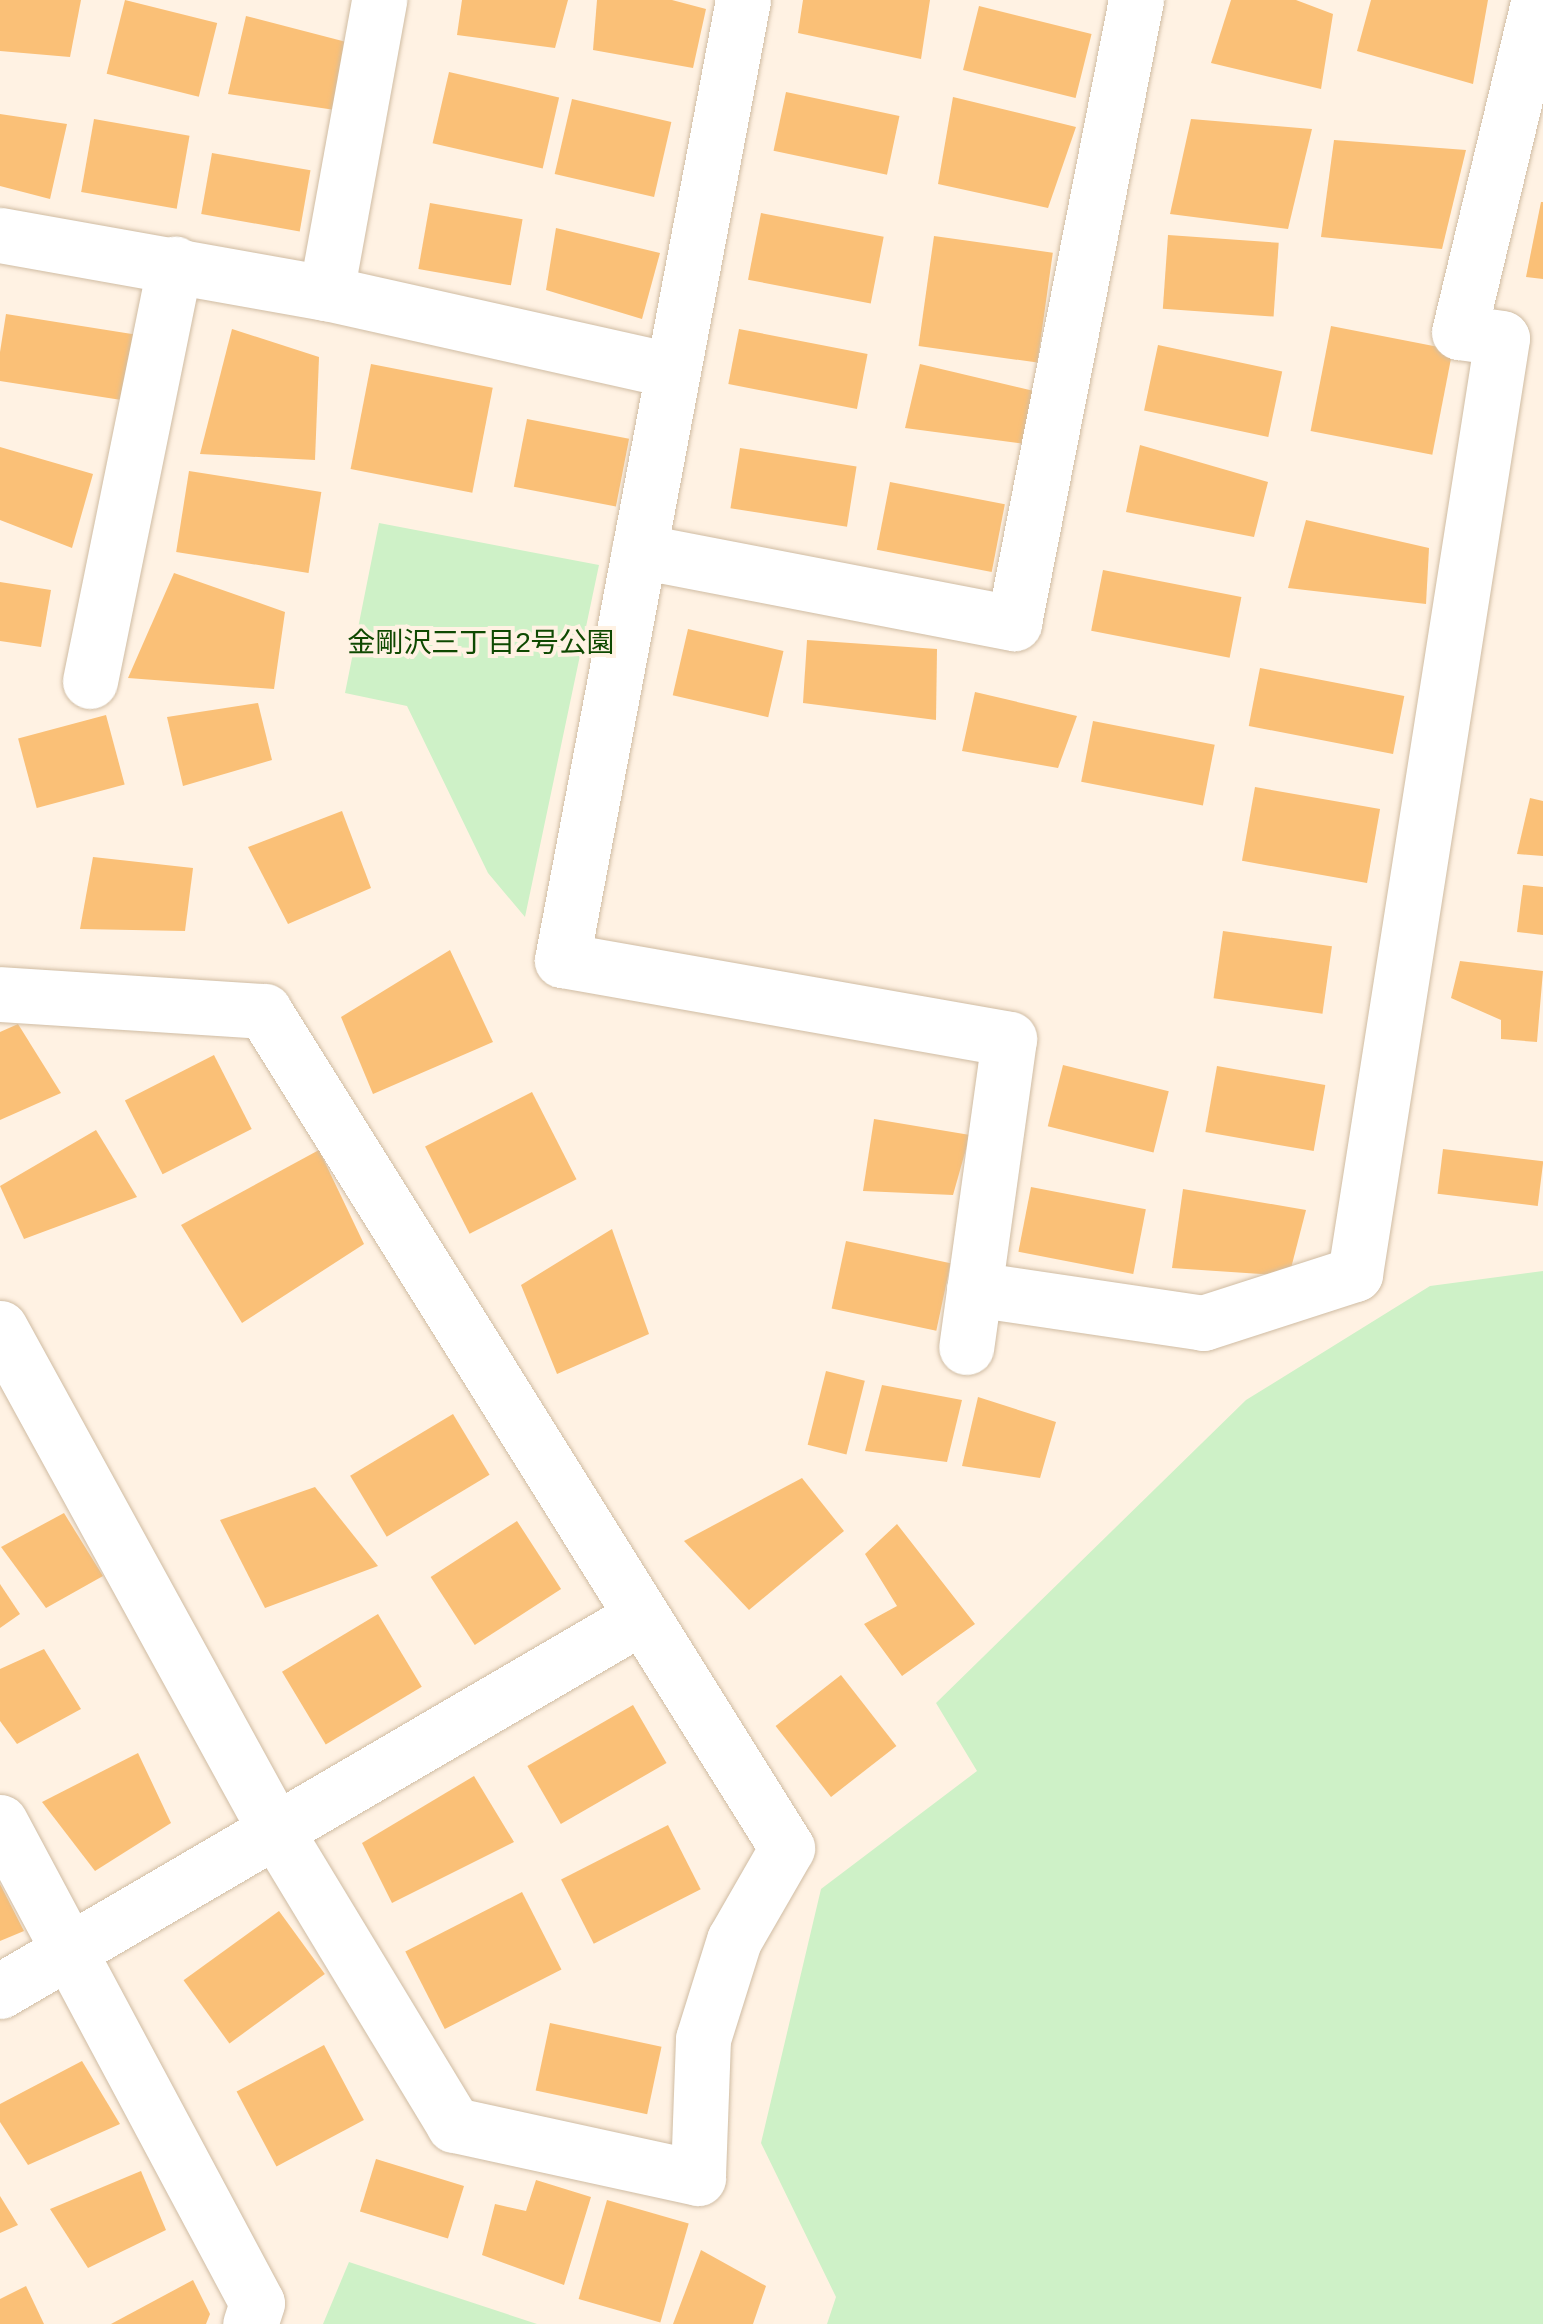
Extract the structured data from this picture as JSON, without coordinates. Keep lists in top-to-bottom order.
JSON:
{
  "parks": ["金剛沢三丁目2号公園"]
}
